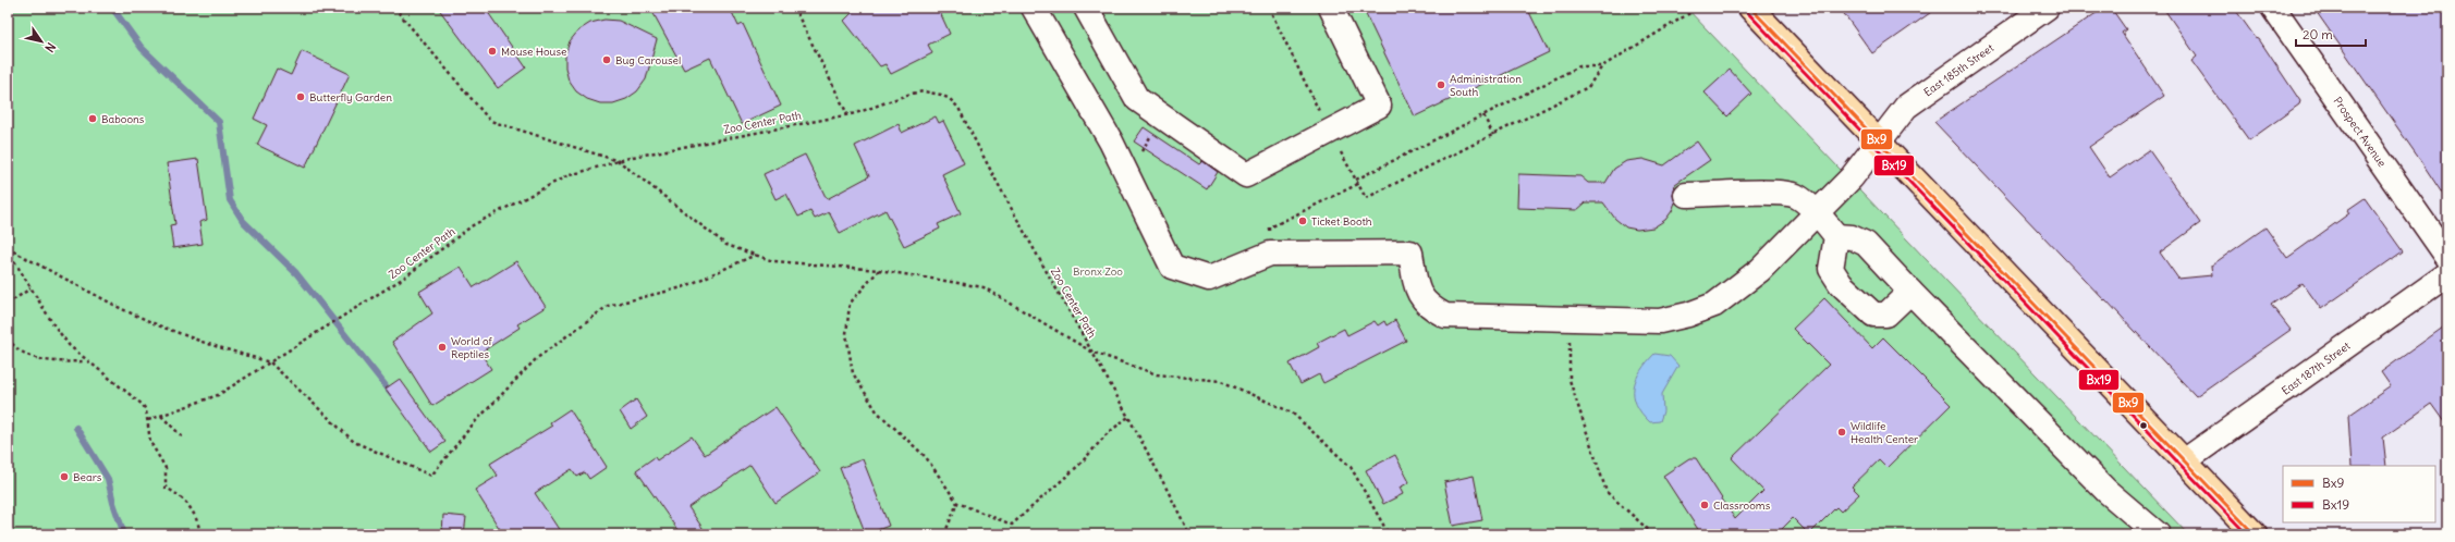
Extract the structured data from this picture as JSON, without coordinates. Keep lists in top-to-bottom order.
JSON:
{
  "streets": {
    "street": ["East 185th Street", "Prospect Avenue", "East 187th Street"],
    "path": ["Zoo Center Path"]
  },
  "parks": ["Bronx Zoo"],
  "places": [
    "Mouse House",
    "Bug Carousel",
    "Administration South",
    "Butterfly Garden",
    "Baboons",
    "Ticket Booth",
    "World of Reptiles",
    "Wildlife Health Center",
    "Bears",
    "Classrooms"
  ],
  "lines": ["transit line Bx9", "transit line Bx19"],
  "legend": ["Bx9", "Bx19"],
  "scale_bar": "20 m",
  "north": "bottom right"
}
